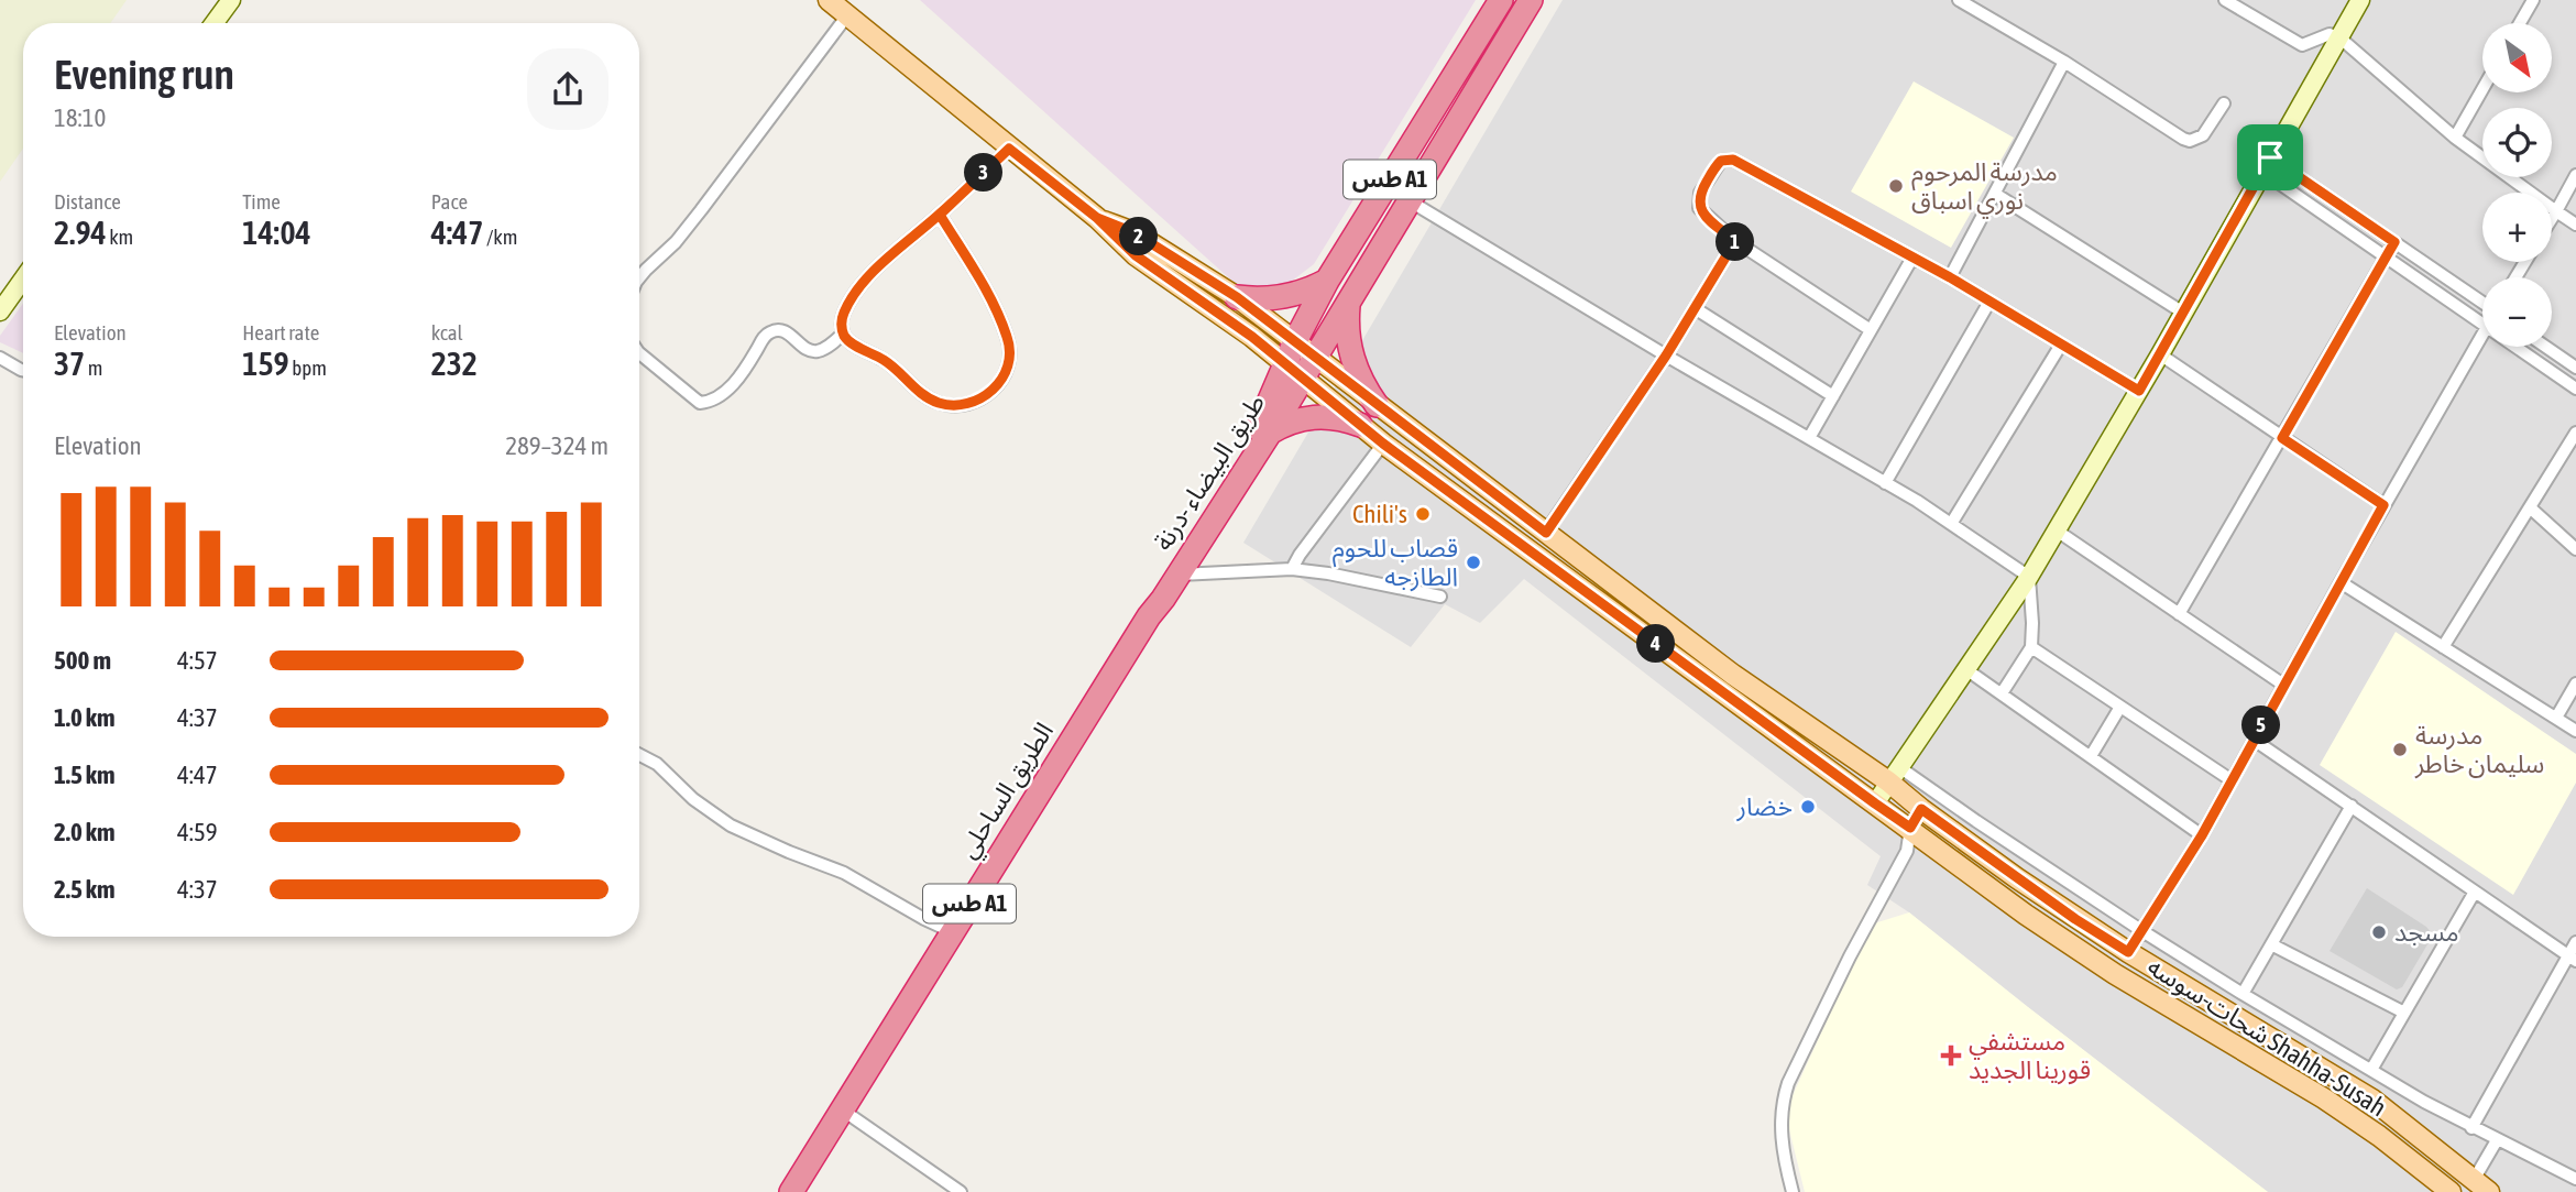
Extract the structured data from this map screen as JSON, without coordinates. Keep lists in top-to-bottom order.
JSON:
{
  "streets": {
    "highway": ["طس A1", "طريق البيضاء -درنة", "الطريق الساحلي"],
    "main road": ["شحات-سوسه Shahha-Susah"]
  },
  "crossings": [
    ["طريق البيضاء -درنة", "الطريق الساحلي"],
    ["طريق البيضاء -درنة", "شحات-سوسه Shahha-Susah"]
  ],
  "places": {
    "other": [
      "مدرسة المرحوم نوري اسباق",
      "Chili's",
      "قصاب للحوم الطازجه",
      "مدرسة سليمان خاطر",
      "خضار",
      "مسجد"
    ],
    "health": ["مستشفي قورينا الجديد"]
  },
  "north": "bottom right",
  "page": {
    "map_buttons": ["+", "−"],
    "heading": ["Evening run", "18:10"],
    "pins": [
      "3",
      "2",
      "1",
      "4",
      "5"
    ],
    "stats": [
      ["Distance", "2.94 km"],
      ["Time", "14:04"],
      ["Pace", "4:47 /km"],
      ["Elevation", "37 m"],
      ["Heart rate", "159 bpm"],
      ["kcal", "232"]
    ],
    "chart": ["Elevation", "289–324 m"],
    "list": [
      {
        "name": "500 m",
        "note": "4:57"
      },
      {
        "name": "1.0 km",
        "note": "4:37"
      },
      {
        "name": "1.5 km",
        "note": "4:47"
      },
      {
        "name": "2.0 km",
        "note": "4:59"
      },
      {
        "name": "2.5 km",
        "note": "4:37"
      }
    ]
  }
}
